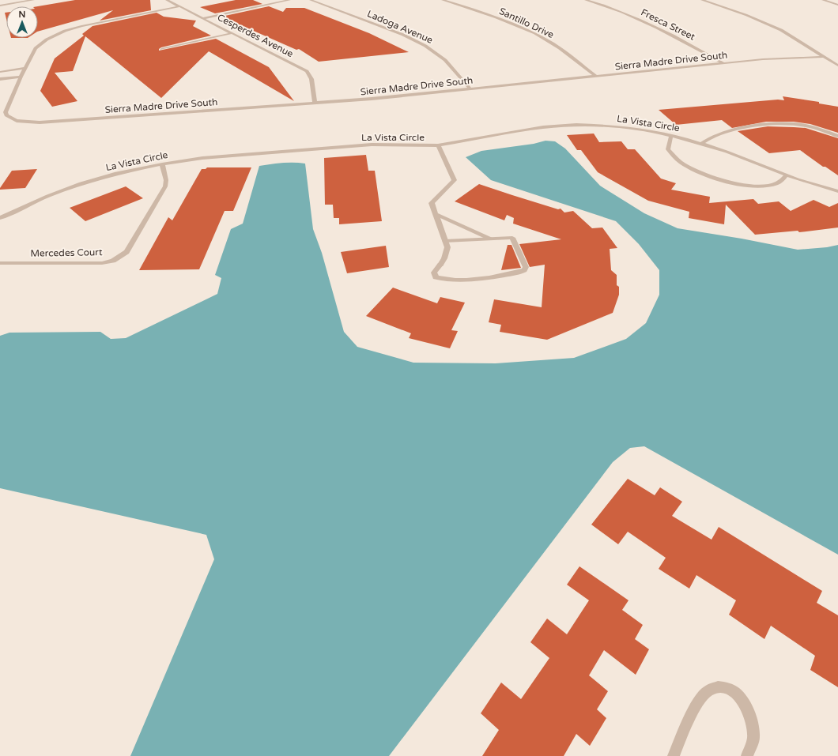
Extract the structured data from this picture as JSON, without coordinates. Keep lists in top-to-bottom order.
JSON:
{
  "streets": {
    "street": [
      "Santillo Drive",
      "Fresca Street",
      "Ladoga Avenue",
      "Cesperdes Avenue",
      "Sierra Madre Drive South",
      "La Vista Circle",
      "Mercedes Court"
    ]
  },
  "crossings": [
    ["Santillo Drive", "Sierra Madre Drive South"],
    ["Fresca Street", "Sierra Madre Drive South"],
    ["Ladoga Avenue", "Sierra Madre Drive South"],
    ["Cesperdes Avenue", "Sierra Madre Drive South"],
    ["La Vista Circle", "Mercedes Court"]
  ],
  "north": "top"
}
